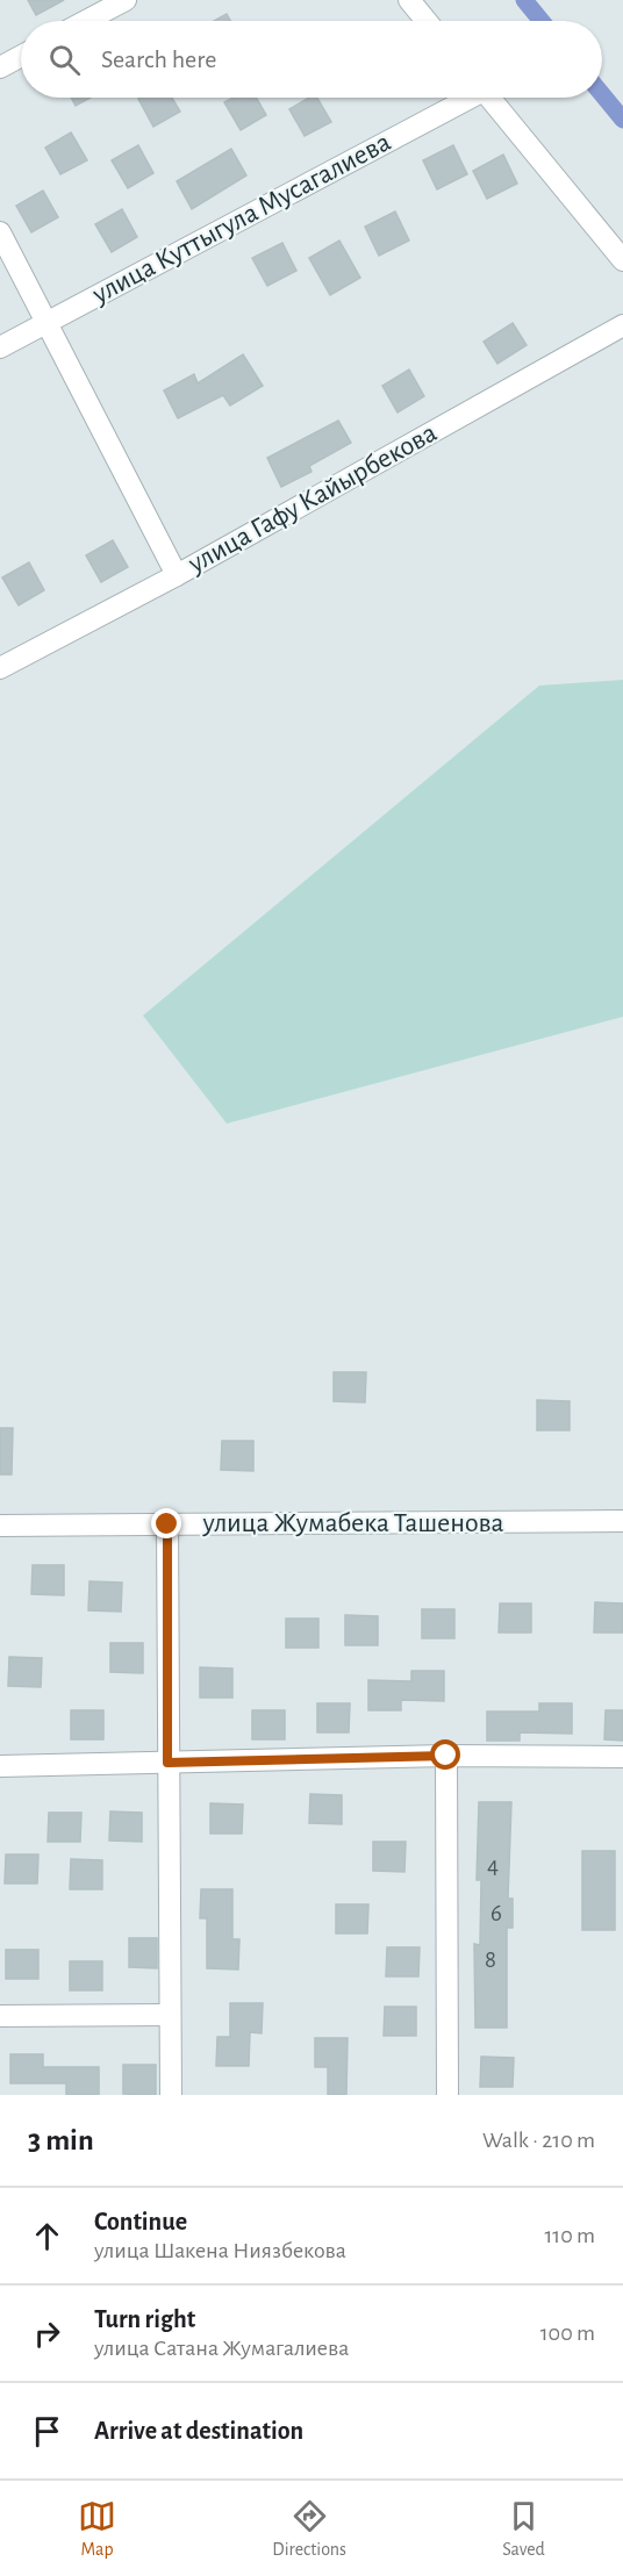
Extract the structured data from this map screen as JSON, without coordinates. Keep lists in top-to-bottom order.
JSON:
{
  "streets": {
    "street": ["улица Куттыгула Мусагалиева", "улица Гафу Кайырбекова", "улица Жумабека Ташенова"]
  },
  "house_numbers": ["4", "6", "8"],
  "page": {
    "search": "Search here",
    "heading": ["3 min", "Walk · 210 m"],
    "list": [
      ["Continue", "улица Шакена Ниязбекова", "110 m"],
      ["Turn right", "улица Сатана Жумагалиева", "100 m"],
      "Arrive at destination"
    ],
    "nav": ["Map", "Directions", "Saved"]
  }
}
